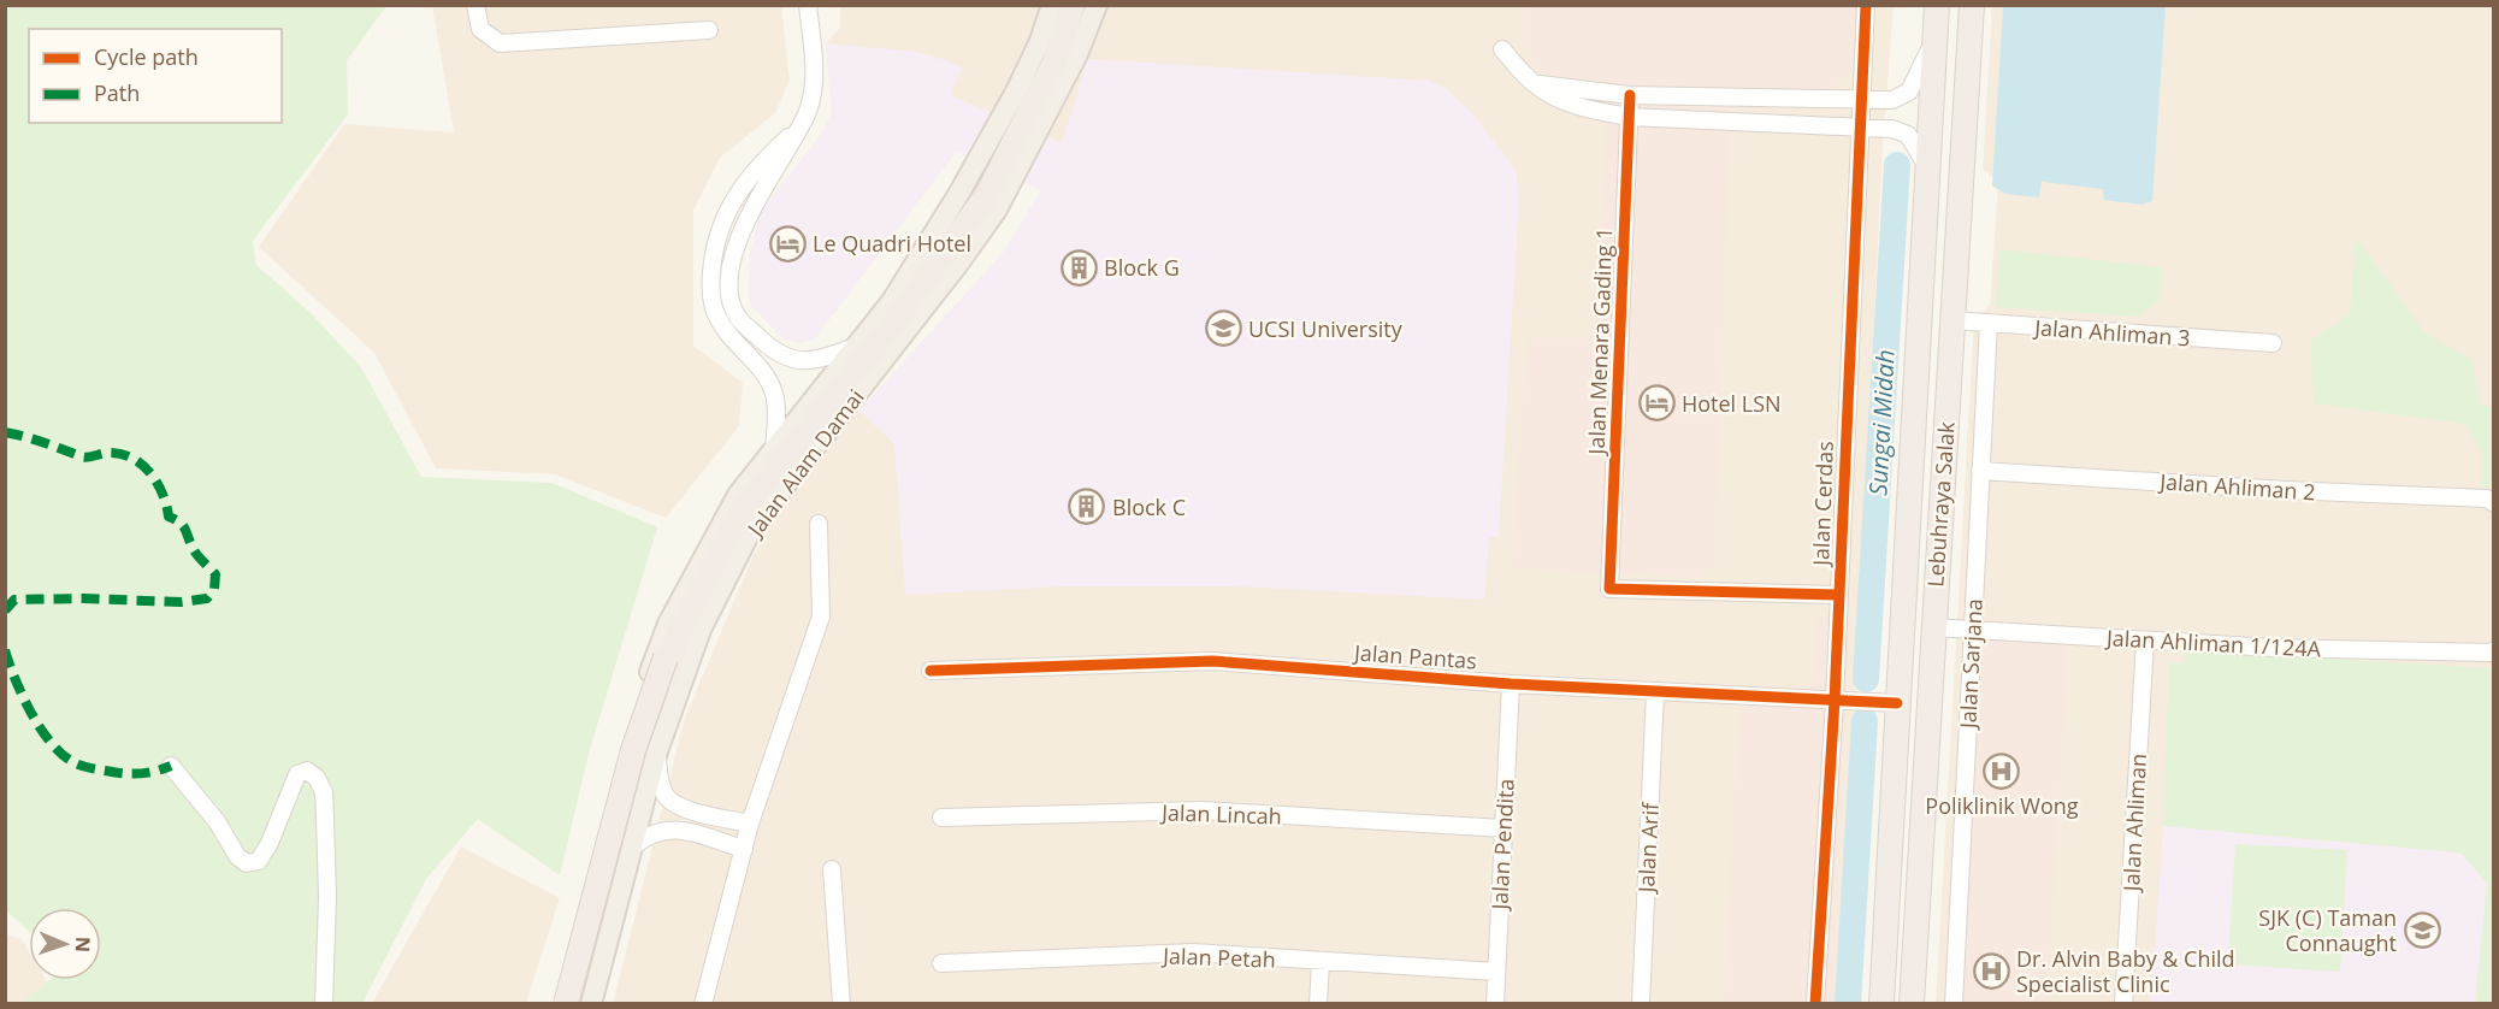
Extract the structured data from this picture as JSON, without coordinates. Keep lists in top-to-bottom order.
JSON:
{
  "streets": {
    "highway": ["Lebuhraya Salak"],
    "main road": ["Jalan Alam Damai"],
    "street": [
      "Jalan Ahliman 3",
      "Jalan Menara Gading 1",
      "Jalan Ahliman 2",
      "Jalan Cerdas",
      "Jalan Ahliman 1/124A",
      "Jalan Pantas",
      "Jalan Sarjana",
      "Jalan Lincah",
      "Jalan Ahliman",
      "Jalan Pendita",
      "Jalan Arif",
      "Jalan Petah"
    ]
  },
  "crossings": [
    ["Jalan Ahliman 3", "Lebuhraya Salak"],
    ["Jalan Ahliman 3", "Jalan Sarjana"],
    ["Jalan Menara Gading 1", "Jalan Cerdas"],
    ["Jalan Ahliman 2", "Jalan Sarjana"],
    ["Jalan Cerdas", "Jalan Pantas"],
    ["Lebuhraya Salak", "Jalan Ahliman 1/124A"],
    ["Lebuhraya Salak", "Jalan Pantas"],
    ["Jalan Ahliman 1/124A", "Jalan Sarjana"],
    ["Jalan Ahliman 1/124A", "Jalan Ahliman"],
    ["Jalan Pantas", "Jalan Pendita"],
    ["Jalan Pantas", "Jalan Arif"],
    ["Jalan Lincah", "Jalan Pendita"],
    ["Jalan Pendita", "Jalan Petah"]
  ],
  "water": ["Sungai Midah"],
  "places": {
    "hotel": ["Le Quadri Hotel", "Hotel LSN"],
    "building": ["Block G", "Block C"],
    "school or university": ["UCSI University", "SJK (C) Taman Connaught"],
    "hospital": ["Poliklinik Wong", "Dr. Alvin Baby & Child Specialist Clinic"]
  },
  "legend": ["Cycle path", "Path"],
  "north": "right"
}
